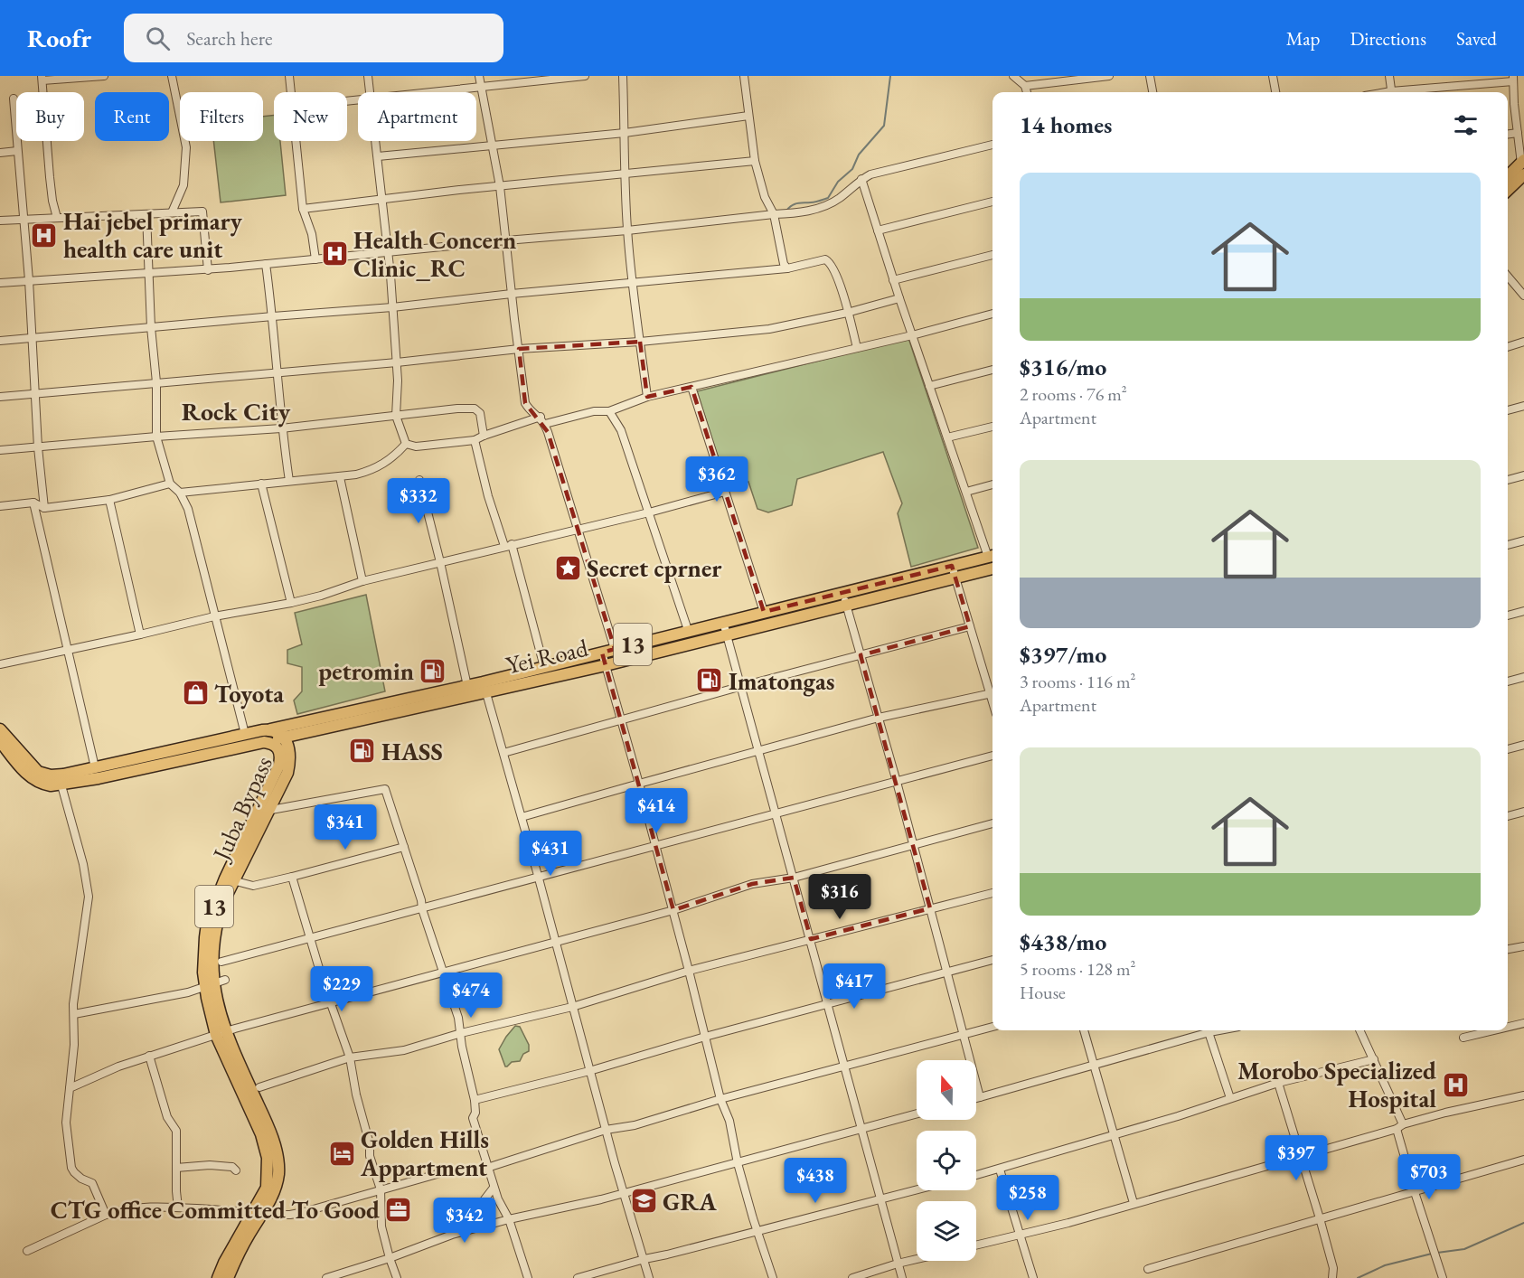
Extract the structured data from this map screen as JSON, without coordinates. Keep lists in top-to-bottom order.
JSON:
{
  "streets": {
    "main road": ["13", "Yei Road", "Juba Bypass"]
  },
  "crossings": [
    ["Yei Road", "Juba Bypass"]
  ],
  "districts": ["Rock City"],
  "places": {
    "hospital": ["Hai jebel primary health care unit", "Health Concern Clinic_RC", "Morobo Specialized Hospital"],
    "place": ["Secret cprner"],
    "fuel station": ["petromin", "Imatongas", "HASS"],
    "shop": ["Toyota"],
    "hotel": ["Golden Hills Appartment"],
    "school or university": ["GRA"],
    "office": ["CTG office Committed To Good"]
  },
  "north": "top",
  "page": {
    "header": "Roofr",
    "search": "Search here",
    "nav": ["Map", "Directions", "Saved"],
    "chip": [
      "Buy",
      "Rent",
      "Filters",
      "New",
      "Apartment"
    ],
    "heading": "14 homes",
    "list": [
      {
        "name": "$316/mo",
        "note": "2 rooms · 76 m² · Apartment"
      },
      {
        "name": "$397/mo",
        "note": "3 rooms · 116 m² · Apartment"
      },
      {
        "name": "$438/mo",
        "note": "5 rooms · 128 m² · House"
      }
    ],
    "price": [
      "$362",
      "$332",
      "$414",
      "$341",
      "$431",
      "$316",
      "$417",
      "$229",
      "$474",
      "$397",
      "$703",
      "$438",
      "$258",
      "$342"
    ]
  }
}
